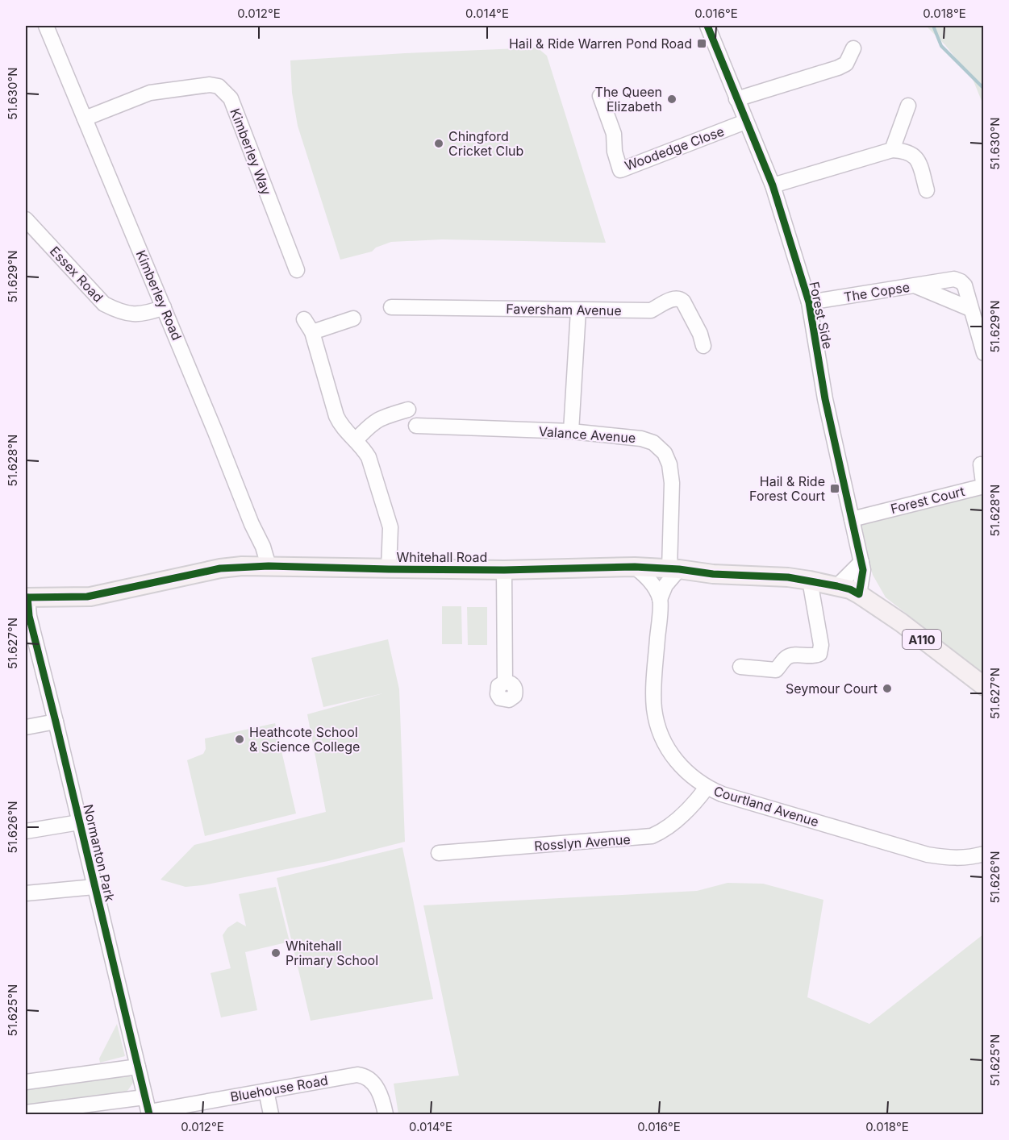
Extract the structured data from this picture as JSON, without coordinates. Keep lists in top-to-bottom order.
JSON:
{
  "streets": {
    "main road": ["Whitehall Road", "A110"],
    "street": [
      "Woodedge Close",
      "Kimberley Way",
      "Essex Road",
      "The Copse",
      "Kimberley Road",
      "Faversham Avenue",
      "Forest Side",
      "Valance Avenue",
      "Forest Court",
      "Courtland Avenue",
      "Rosslyn Avenue",
      "Normanton Park",
      "Bluehouse Road"
    ]
  },
  "crossings": [
    ["Woodedge Close", "Forest Side"],
    ["Kimberley Way", "Kimberley Road"],
    ["Essex Road", "Kimberley Road"],
    ["The Copse", "Forest Side"],
    ["Kimberley Road", "Whitehall Road"],
    ["Forest Side", "Forest Court"],
    ["Forest Side", "Whitehall Road"],
    ["Valance Avenue", "Whitehall Road"],
    ["Whitehall Road", "Normanton Park"],
    ["Courtland Avenue", "Rosslyn Avenue"],
    ["Normanton Park", "Bluehouse Road"]
  ],
  "places": {
    "transit": ["Hail & Ride Warren Pond Road", "Hail & Ride Forest Court"],
    "other": [
      "The Queen Elizabeth",
      "Chingford Cricket Club",
      "Seymour Court",
      "Heathcote School & Science College",
      "Whitehall Primary School"
    ]
  },
  "coordinates": [
    "0.012°E",
    "0.014°E",
    "0.016°E",
    "0.018°E",
    "51.630°N",
    "51.629°N",
    "51.628°N",
    "51.627°N",
    "51.626°N",
    "51.625°N"
  ]
}
